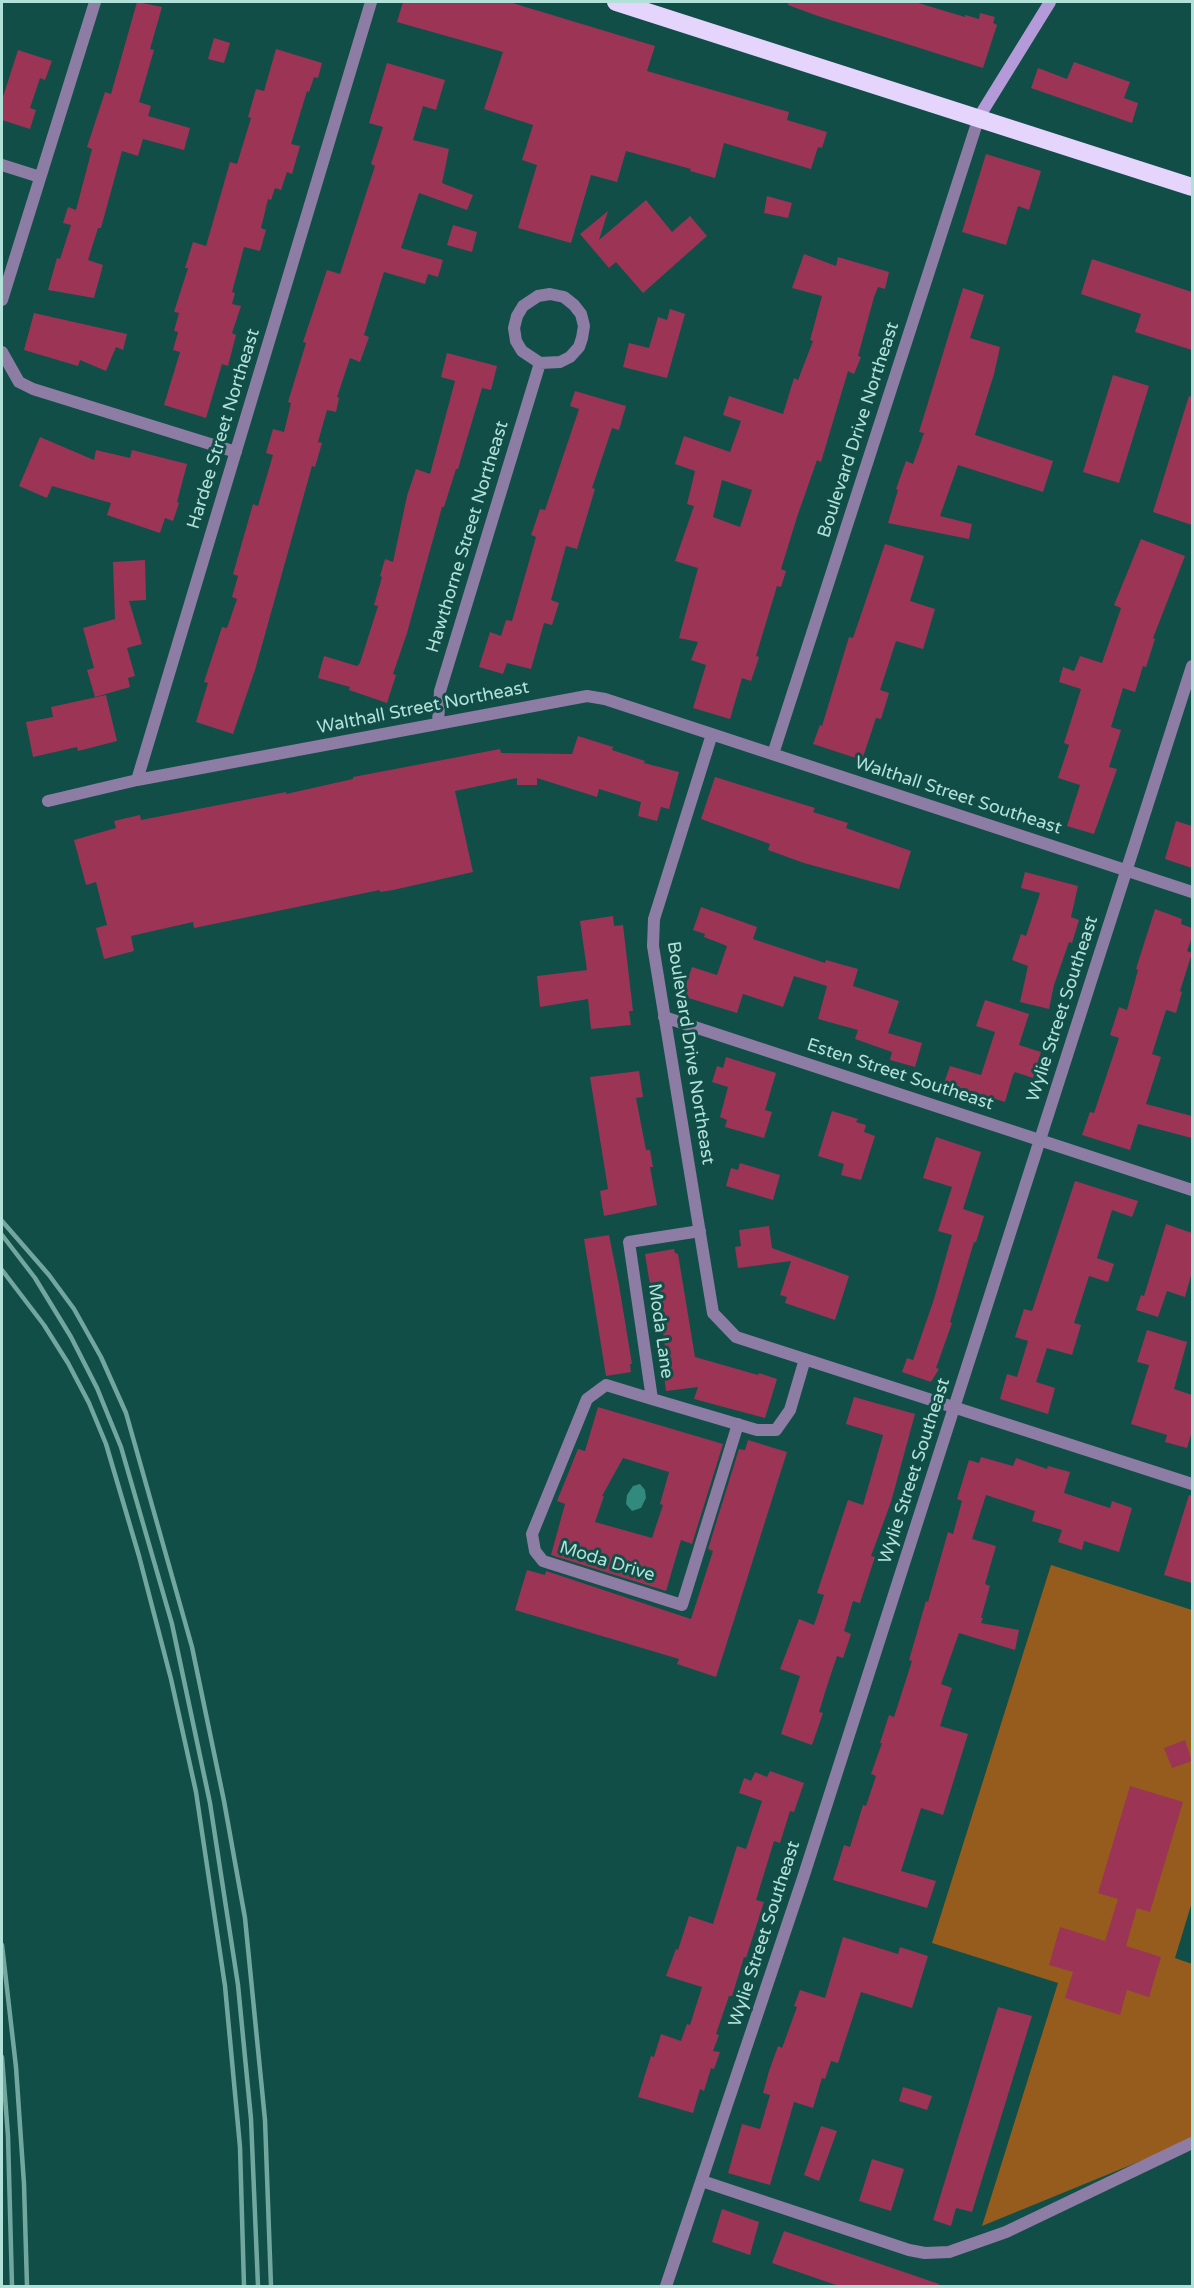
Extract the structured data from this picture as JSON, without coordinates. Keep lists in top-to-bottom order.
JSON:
{
  "streets": {
    "street": [
      "Hardee Street Northeast",
      "Boulevard Drive Northeast",
      "Hawthorne Street Northeast",
      "Walthall Street Northeast",
      "Walthall Street Southeast",
      "Wylie Street Southeast",
      "Esten Street Southeast",
      "Moda Lane",
      "Moda Drive"
    ]
  },
  "crossings": [
    ["Hardee Street Northeast", "Walthall Street Northeast"],
    ["Boulevard Drive Northeast", "Walthall Street Northeast"],
    ["Boulevard Drive Northeast", "Walthall Street Southeast"],
    ["Boulevard Drive Northeast", "Esten Street Southeast"],
    ["Boulevard Drive Northeast", "Moda Lane"],
    ["Hawthorne Street Northeast", "Walthall Street Northeast"],
    ["Walthall Street Northeast", "Walthall Street Southeast"],
    ["Walthall Street Southeast", "Wylie Street Southeast"],
    ["Wylie Street Southeast", "Esten Street Southeast"],
    ["Moda Lane", "Moda Drive"]
  ]
}
